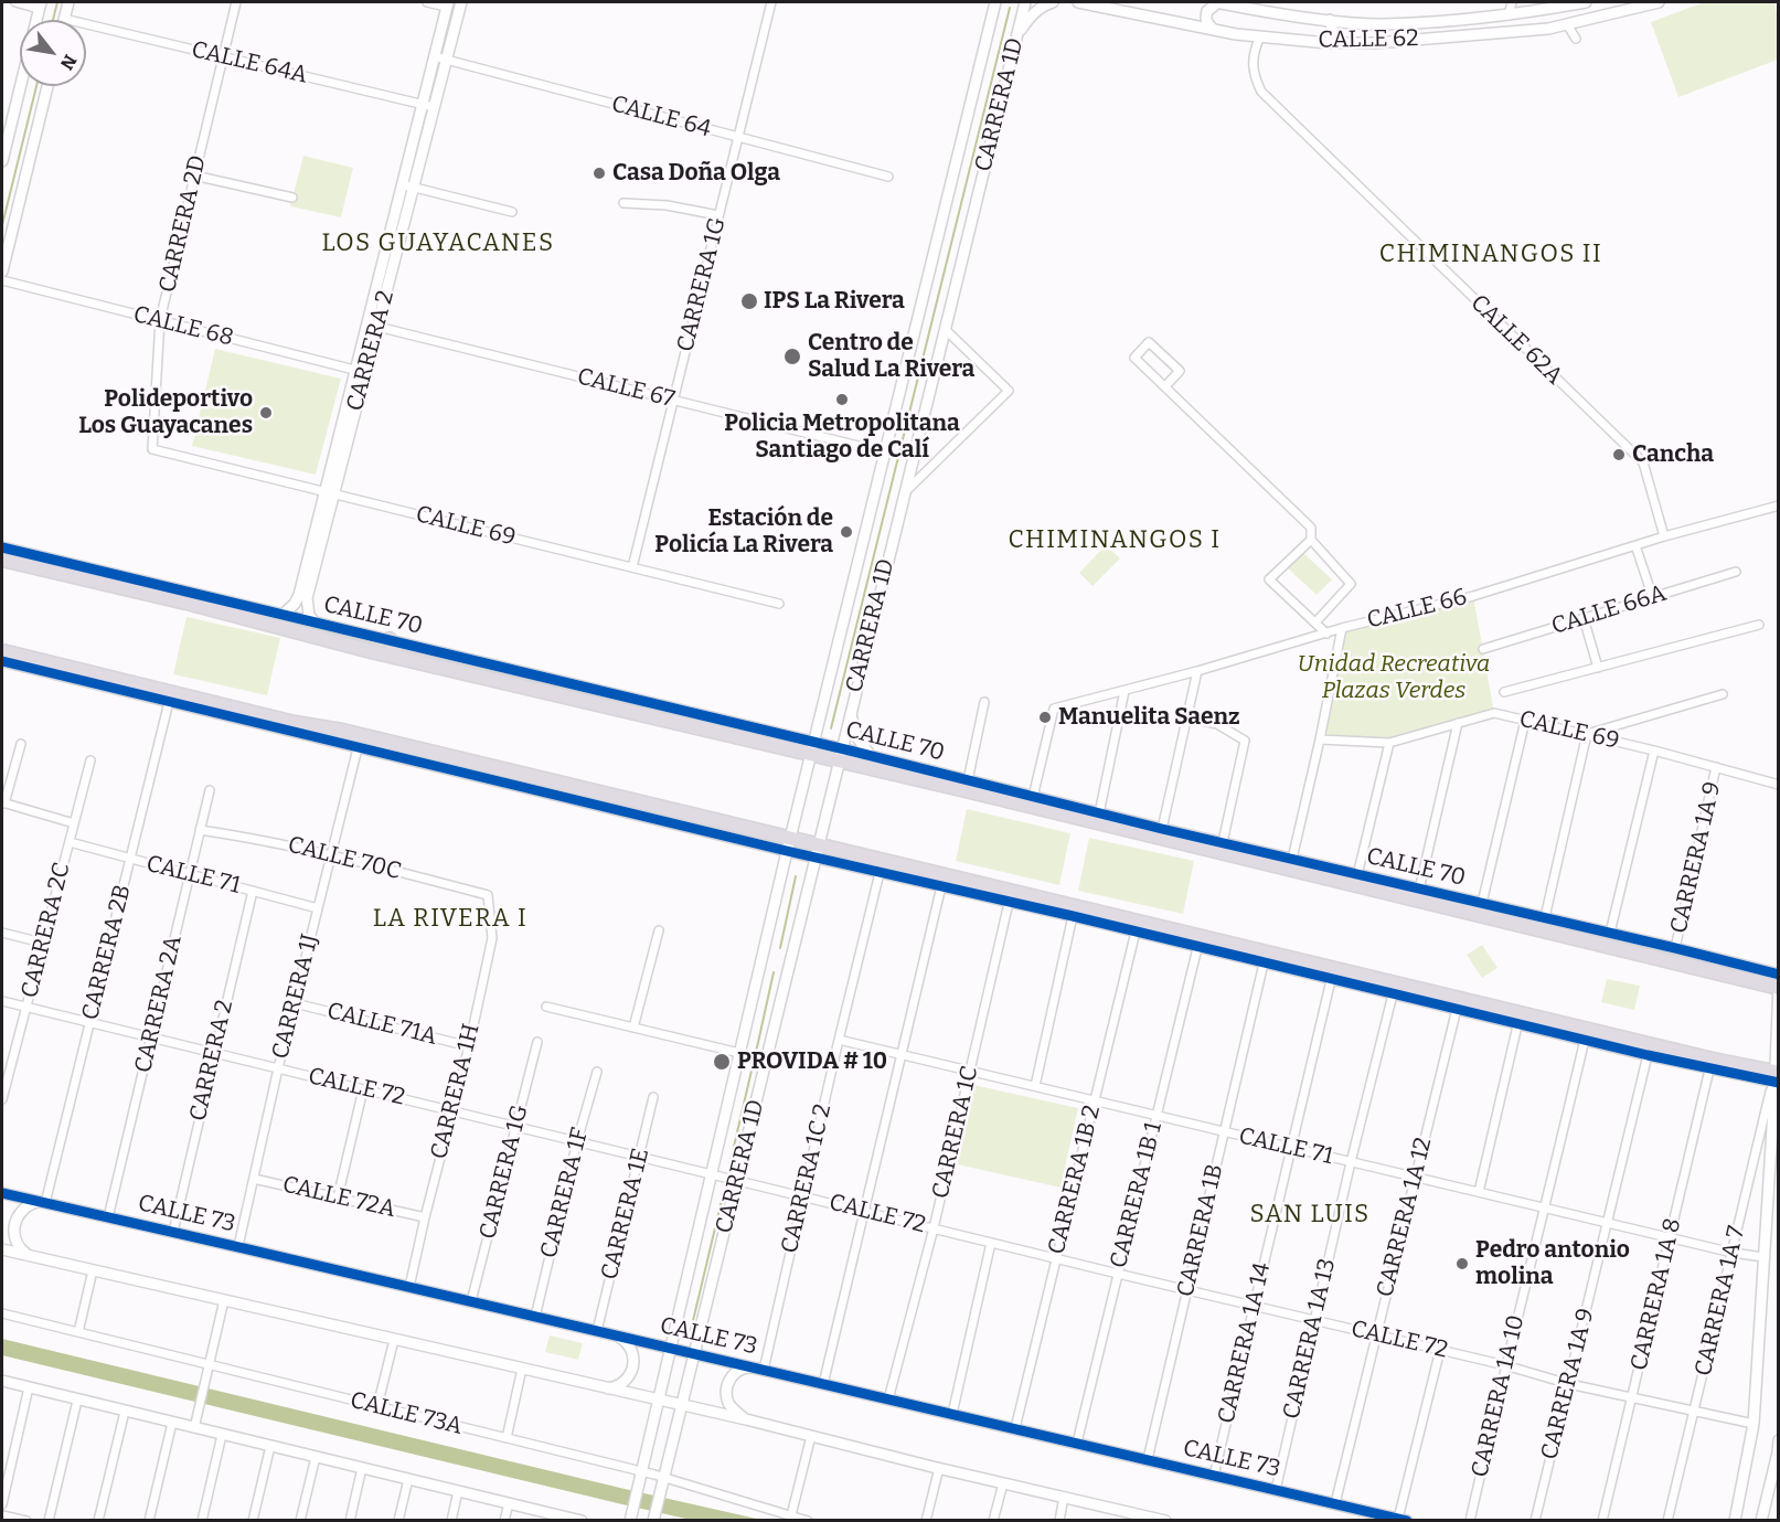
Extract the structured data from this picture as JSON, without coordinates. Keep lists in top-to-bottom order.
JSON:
{
  "streets": {
    "street": [
      "CALLE 62",
      "CALLE 64A",
      "CARRERA 1D",
      "CALLE 64",
      "CARRERA 2D",
      "CARRERA 1G",
      "CALLE 68",
      "CALLE 62A",
      "CARRERA 2",
      "CALLE 67",
      "CALLE 69",
      "CALLE 66",
      "CALLE 66A",
      "CALLE 70",
      "CARRERA 1A 9",
      "CALLE 70C",
      "CALLE 71",
      "CARRERA 2C",
      "CARRERA 2B",
      "CARRERA 1J",
      "CARRERA 2A",
      "CALLE 71A",
      "CALLE 72",
      "CARRERA 1H",
      "CARRERA 1C",
      "CARRERA 1C 2",
      "CARRERA 1B 2",
      "CARRERA 1F",
      "CARRERA 1B 1",
      "CALLE 72A",
      "CALLE 73",
      "CARRERA 1E",
      "CARRERA 1A 12",
      "CARRERA 1B",
      "CARRERA 1A 8",
      "CARRERA 1A 7",
      "CARRERA 1A 13",
      "CARRERA 1A 14",
      "CARRERA 1A 10",
      "CALLE 73A"
    ]
  },
  "crossings": [
    ["CALLE 62", "CALLE 62A"],
    ["CALLE 64A", "CARRERA 2D"],
    ["CALLE 64A", "CARRERA 2"],
    ["CARRERA 1D", "CALLE 67"],
    ["CARRERA 1D", "CALLE 70"],
    ["CARRERA 1D", "CALLE 72"],
    ["CARRERA 1D", "CALLE 73"],
    ["CARRERA 1D", "CALLE 73A"],
    ["CALLE 64", "CARRERA 1G"],
    ["CALLE 64", "CARRERA 2"],
    ["CARRERA 2D", "CALLE 68"],
    ["CARRERA 2D", "CALLE 69"],
    ["CARRERA 1G", "CALLE 67"],
    ["CARRERA 1G", "CALLE 69"],
    ["CARRERA 1G", "CALLE 72"],
    ["CARRERA 1G", "CALLE 73"],
    ["CALLE 68", "CARRERA 2"],
    ["CALLE 62A", "CALLE 66"],
    ["CARRERA 2", "CALLE 67"],
    ["CARRERA 2", "CALLE 69"],
    ["CARRERA 2", "CALLE 70"],
    ["CARRERA 2", "CALLE 71"],
    ["CARRERA 2", "CALLE 72"],
    ["CARRERA 2", "CALLE 73"],
    ["CALLE 69", "CARRERA 1A 9"],
    ["CALLE 66", "CALLE 70"],
    ["CALLE 70", "CARRERA 1A 9"],
    ["CARRERA 1A 9", "CALLE 71"],
    ["CARRERA 1A 9", "CALLE 72"],
    ["CALLE 70C", "CARRERA 1J"],
    ["CALLE 70C", "CARRERA 2A"],
    ["CALLE 70C", "CARRERA 1H"],
    ["CALLE 71", "CARRERA 2C"],
    ["CALLE 71", "CARRERA 2B"],
    ["CALLE 71", "CARRERA 1J"],
    ["CALLE 71", "CARRERA 2A"],
    ["CALLE 71", "CARRERA 1C"],
    ["CALLE 71", "CARRERA 1C 2"],
    ["CALLE 71", "CARRERA 1B 2"],
    ["CALLE 71", "CARRERA 1B 1"],
    ["CALLE 71", "CARRERA 1A 12"],
    ["CALLE 71", "CARRERA 1B"],
    ["CALLE 71", "CARRERA 1A 8"],
    ["CALLE 71", "CARRERA 1A 7"],
    ["CALLE 71", "CARRERA 1A 13"],
    ["CALLE 71", "CARRERA 1A 14"],
    ["CALLE 71", "CARRERA 1A 10"],
    ["CARRERA 2C", "CALLE 72"],
    ["CARRERA 2B", "CALLE 72"],
    ["CARRERA 2B", "CALLE 73"],
    ["CARRERA 1J", "CALLE 71A"],
    ["CARRERA 1J", "CALLE 72"],
    ["CARRERA 1J", "CALLE 72A"],
    ["CARRERA 1J", "CALLE 73"],
    ["CARRERA 2A", "CALLE 72"],
    ["CARRERA 2A", "CALLE 73"],
    ["CALLE 71A", "CARRERA 1H"],
    ["CALLE 72", "CARRERA 1H"],
    ["CALLE 72", "CARRERA 1C"],
    ["CALLE 72", "CARRERA 1C 2"],
    ["CALLE 72", "CARRERA 1B 2"],
    ["CALLE 72", "CARRERA 1F"],
    ["CALLE 72", "CARRERA 1B 1"],
    ["CALLE 72", "CARRERA 1E"],
    ["CALLE 72", "CARRERA 1A 12"],
    ["CALLE 72", "CARRERA 1B"],
    ["CALLE 72", "CARRERA 1A 8"],
    ["CALLE 72", "CARRERA 1A 7"],
    ["CALLE 72", "CARRERA 1A 13"],
    ["CALLE 72", "CARRERA 1A 14"],
    ["CALLE 72", "CARRERA 1A 10"],
    ["CARRERA 1H", "CALLE 72A"],
    ["CARRERA 1H", "CALLE 73"],
    ["CARRERA 1C", "CALLE 73"],
    ["CARRERA 1C 2", "CALLE 73"],
    ["CARRERA 1B 2", "CALLE 73"],
    ["CARRERA 1F", "CALLE 73"],
    ["CARRERA 1B 1", "CALLE 73"],
    ["CALLE 73", "CARRERA 1E"],
    ["CALLE 73", "CARRERA 1A 12"],
    ["CALLE 73", "CARRERA 1B"],
    ["CALLE 73", "CARRERA 1A 13"],
    ["CALLE 73", "CARRERA 1A 14"]
  ],
  "districts": [
    "LOS GUAYACANES",
    "CHIMINANGOS II",
    "CHIMINANGOS I",
    "LA RIVERA I",
    "SAN LUIS"
  ],
  "parks": ["Unidad Recreativa Plazas Verdes"],
  "places": [
    "Casa Doña Olga",
    "IPS La Rivera",
    "Centro de Salud La Rivera",
    "Policia Metropolitana Santiago de Calí",
    "Polideportivo Los Guayacanes",
    "Cancha",
    "Estación de Policía La Rivera",
    "Manuelita Saenz",
    "PROVIDA # 10",
    "Pedro antonio molina"
  ],
  "north": "bottom right"
}
